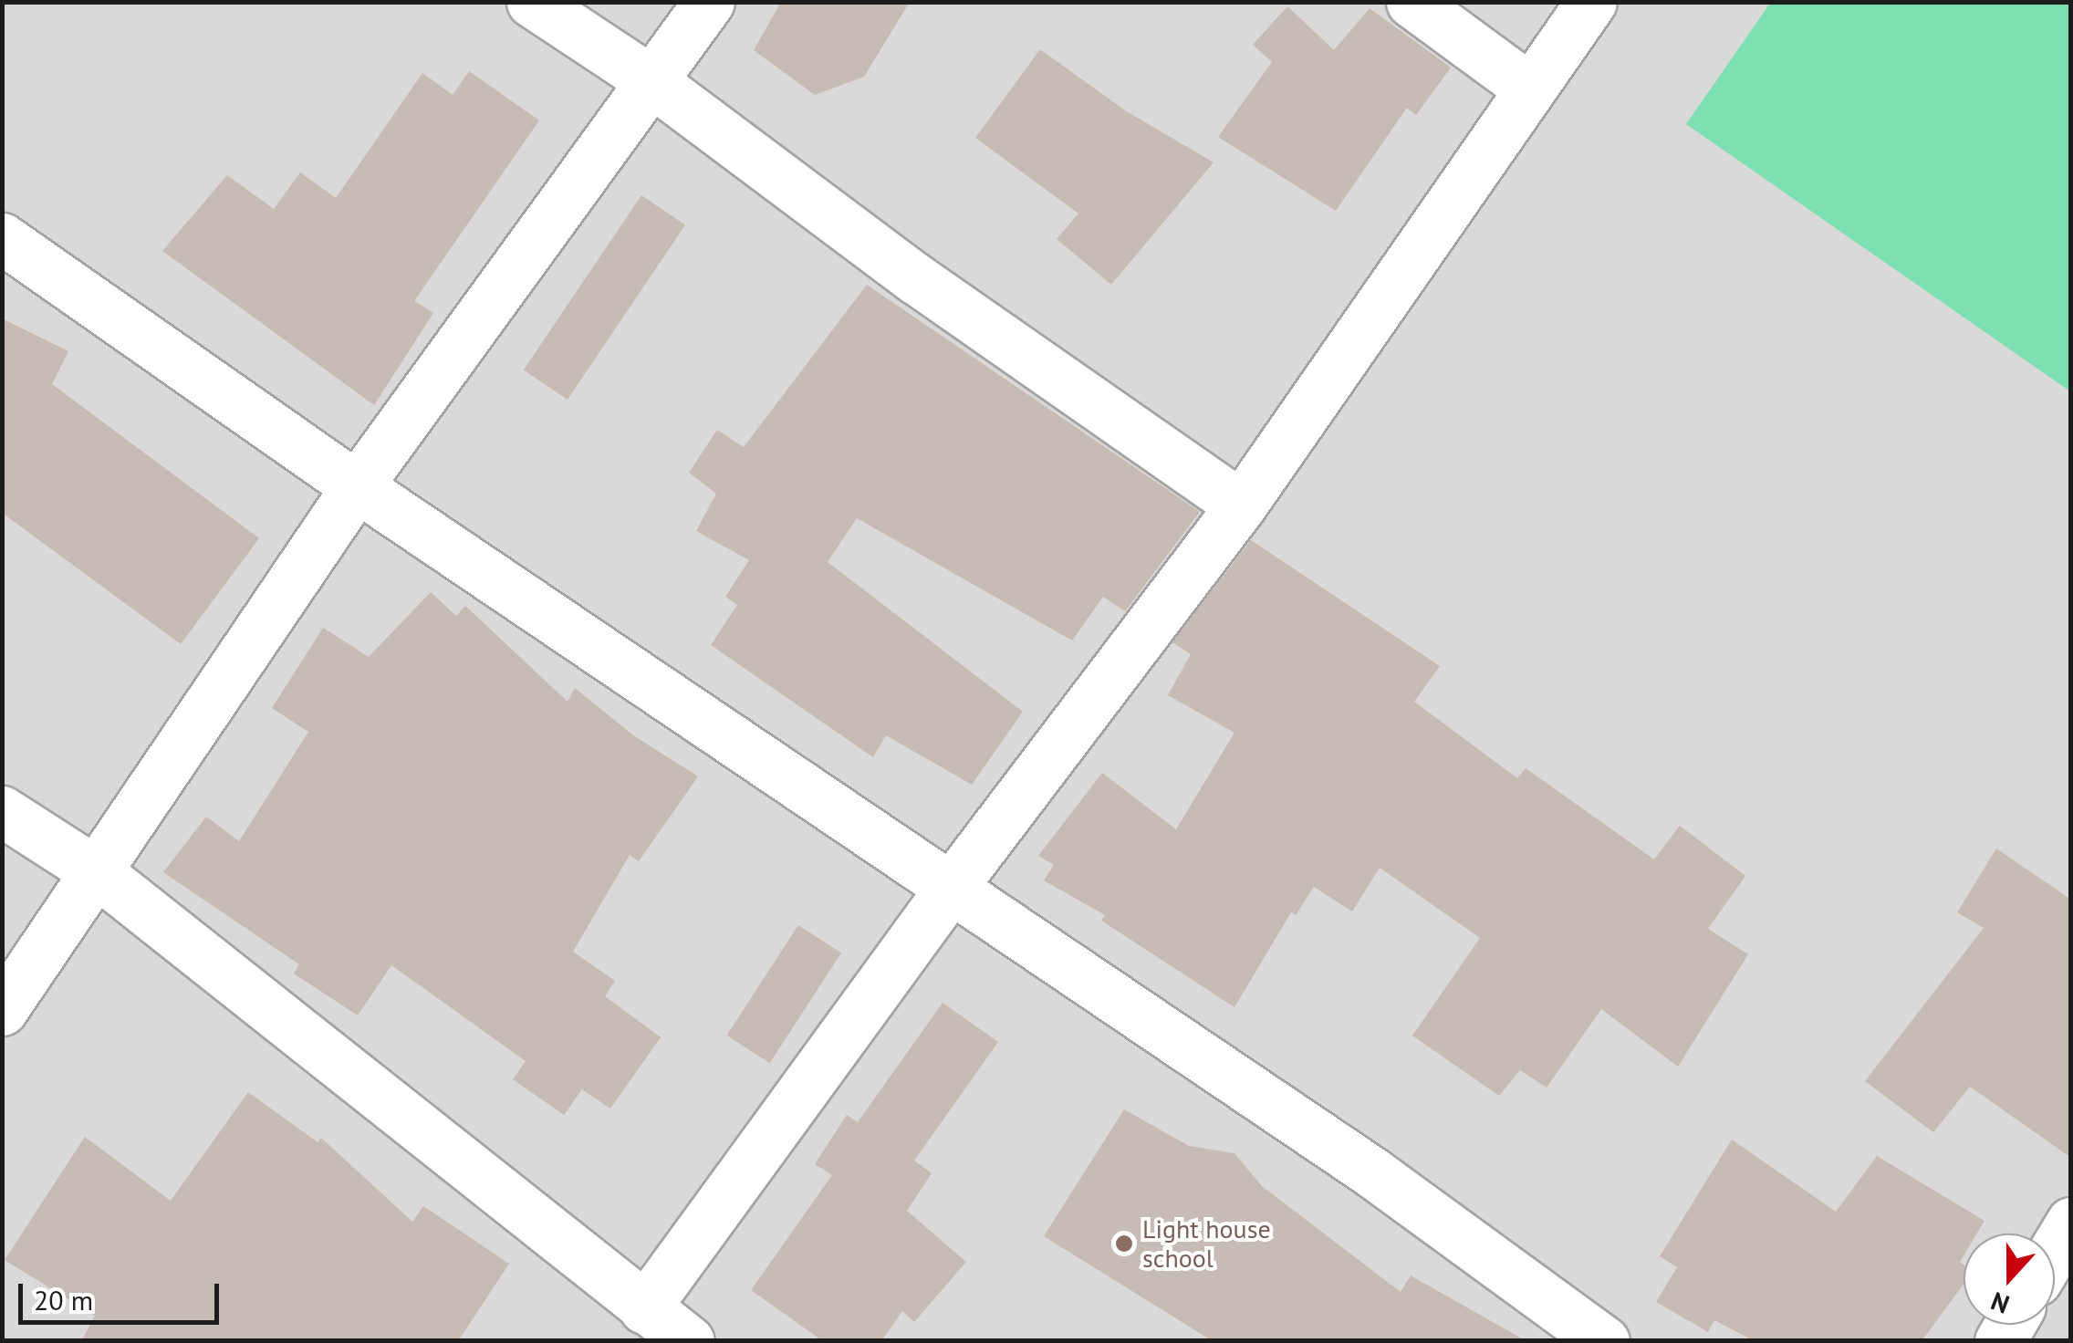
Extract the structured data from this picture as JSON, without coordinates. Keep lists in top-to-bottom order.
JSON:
{
  "places": ["Light house school"],
  "scale_bar": "20 m",
  "north": "bottom"
}
